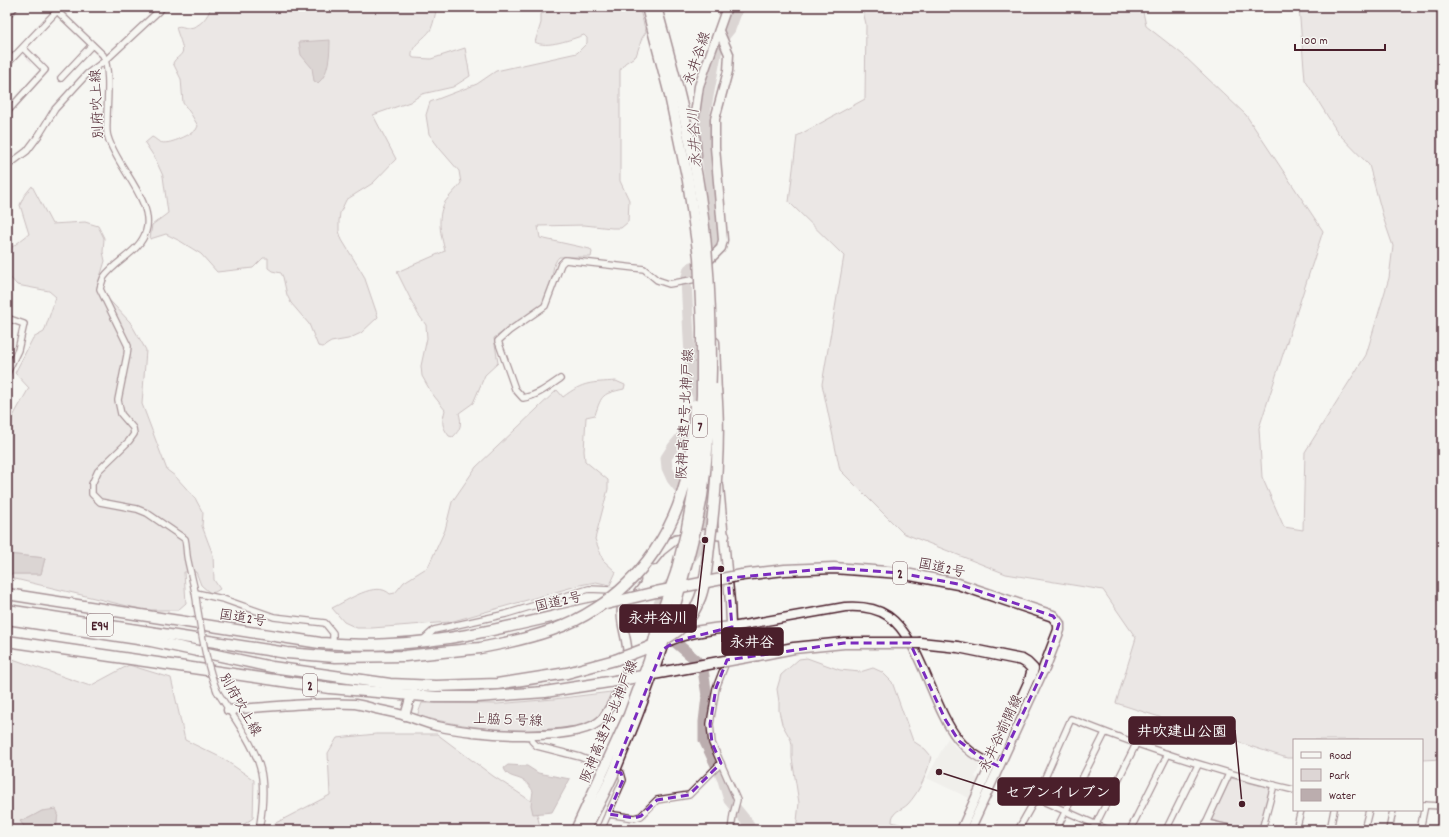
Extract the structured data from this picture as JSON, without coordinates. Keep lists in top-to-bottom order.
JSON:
{
  "streets": {
    "highway": [
      "阪神高速7号北神戸線",
      "7",
      "国道2号",
      "2",
      "E94"
    ],
    "street": [
      "永井谷線",
      "別府吹上線",
      "上脇５号線",
      "永井谷前開線"
    ]
  },
  "crossings": [
    ["永井谷線", "上脇５号線"],
    ["別府吹上線", "上脇５号線"],
    ["阪神高速7号北神戸線", "E94"],
    ["国道2号", "2"],
    ["国道2号", "永井谷前開線"]
  ],
  "water": ["永井谷川"],
  "places": [
    "永井谷川",
    "永井谷",
    "セブンイレブン",
    "井吹建山公園"
  ],
  "legend": ["Road", "Park", "Water"],
  "scale_bar": "100 m"
}
